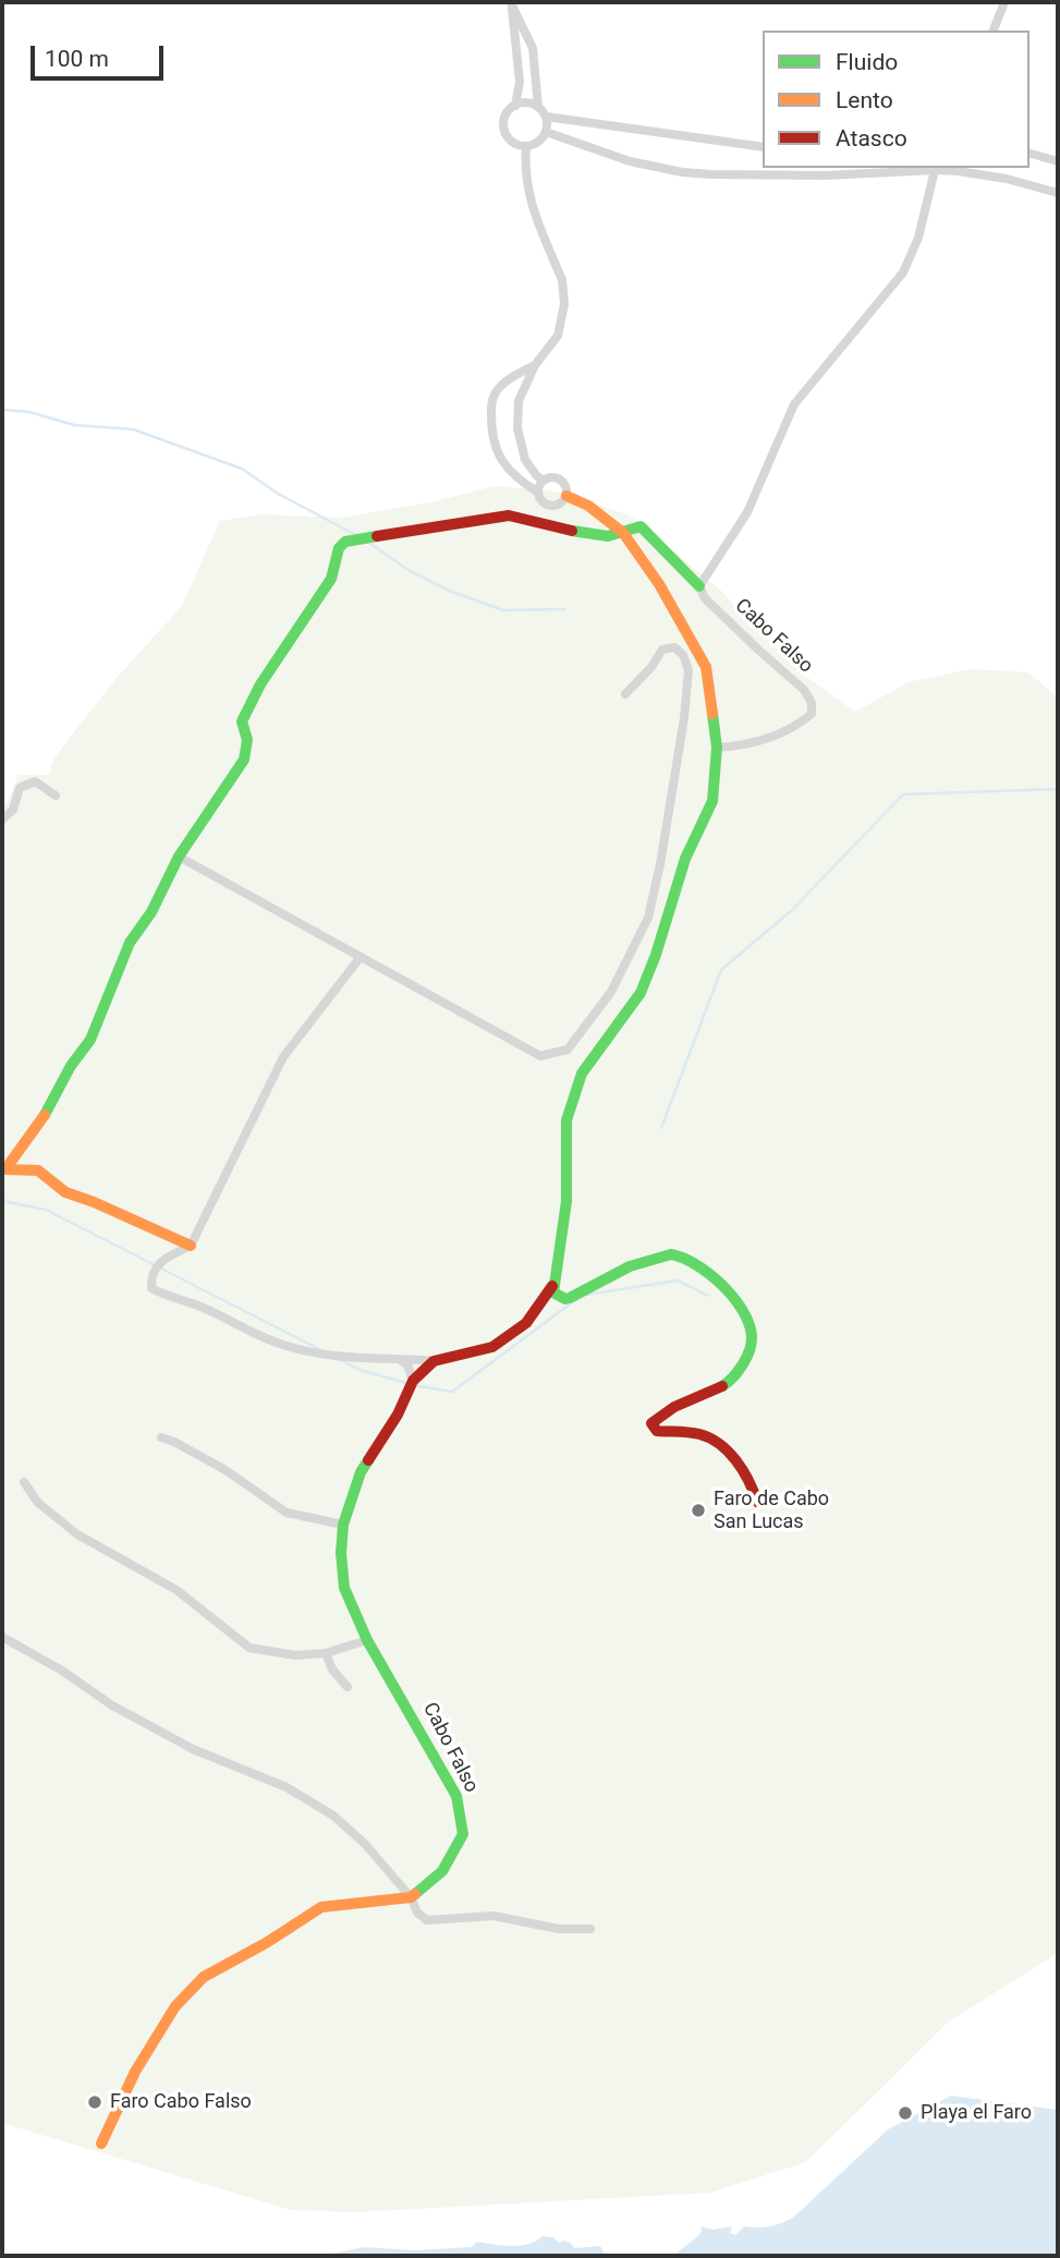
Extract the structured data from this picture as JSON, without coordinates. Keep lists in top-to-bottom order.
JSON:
{
  "streets": {
    "street": ["Cabo Falso"]
  },
  "places": ["Faro de Cabo San Lucas", "Faro Cabo Falso", "Playa el Faro"],
  "legend": ["Fluido", "Lento", "Atasco"],
  "scale_bar": "100 m"
}
